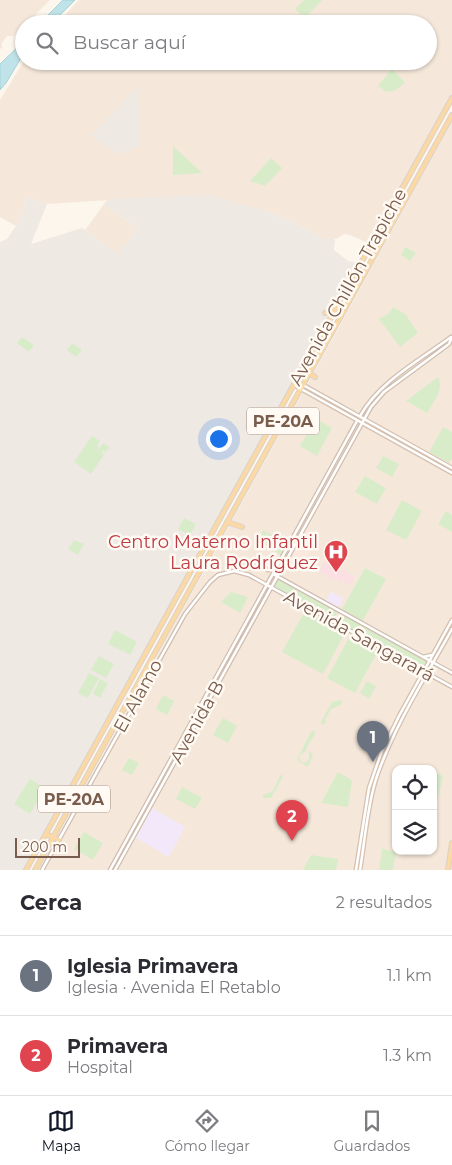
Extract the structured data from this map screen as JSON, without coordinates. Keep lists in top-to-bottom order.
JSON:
{
  "streets": {
    "main road": ["Avenida Chillón Trapiche", "PE-20A"],
    "street": ["Avenida Sangarará", "El Alamo", "Avenida B"]
  },
  "crossings": [
    ["Avenida Sangarará", "El Alamo"],
    ["Avenida Sangarará", "Avenida B"],
    ["El Alamo", "Avenida B"]
  ],
  "places": {
    "hospital": ["Centro Materno Infantil Laura Rodríguez"]
  },
  "scale_bar": "200 m",
  "page": {
    "search": "Buscar aquí",
    "pins": ["1", "2"],
    "scale": "200 m",
    "heading": ["Cerca", "2 resultados"],
    "list": [
      {
        "mark": "1",
        "name": "Iglesia Primavera",
        "note": "Iglesia · Avenida El Retablo",
        "value": "1.1 km"
      },
      {
        "mark": "2",
        "name": "Primavera",
        "note": "Hospital",
        "value": "1.3 km"
      }
    ],
    "nav": ["Mapa", "Cómo llegar", "Guardados"]
  }
}
